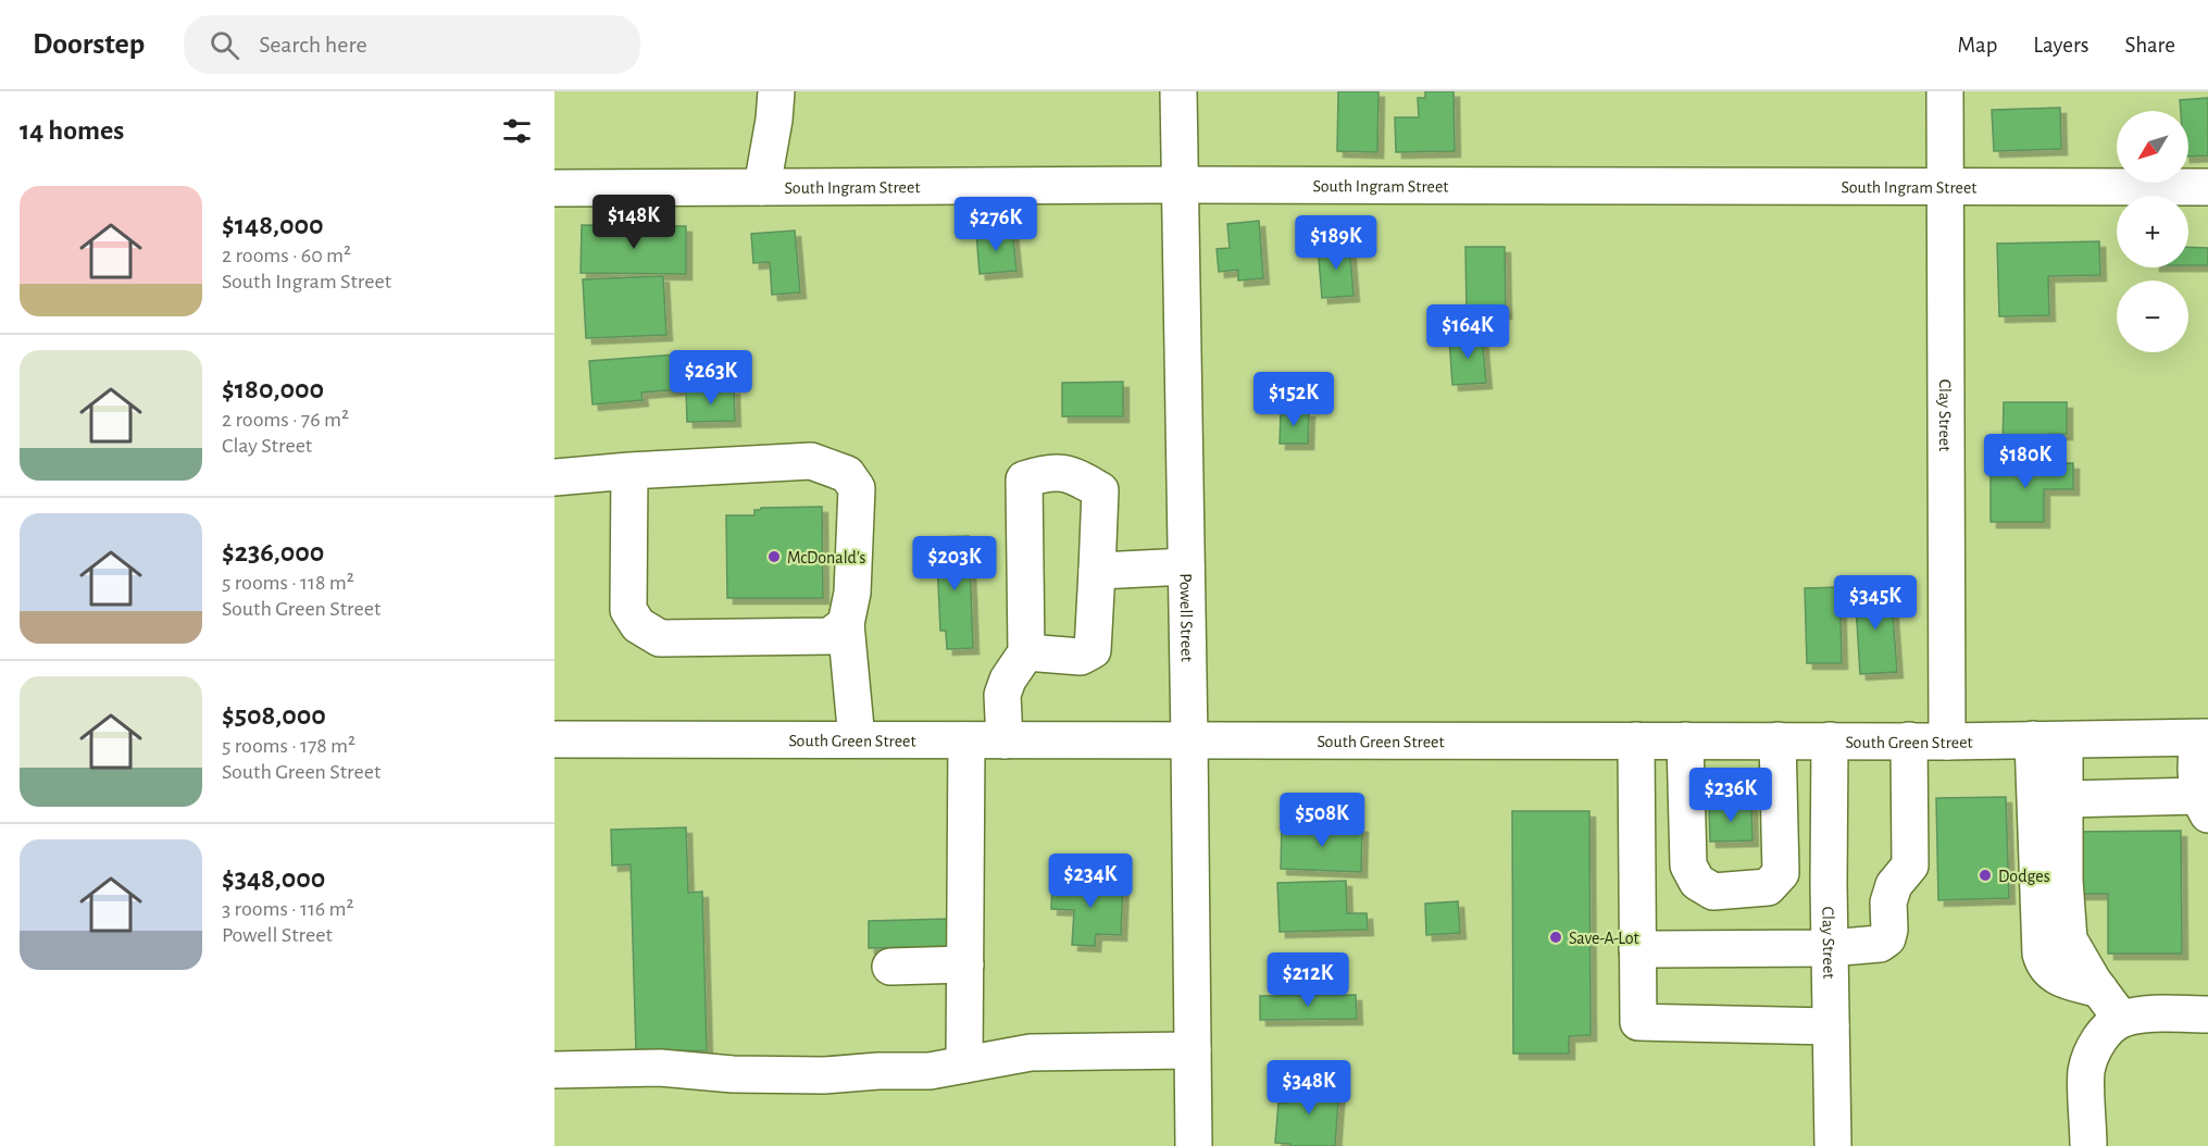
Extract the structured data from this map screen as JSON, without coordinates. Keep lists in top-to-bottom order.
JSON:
{
  "streets": {
    "street": [
      "South Ingram Street",
      "Clay Street",
      "Powell Street",
      "South Green Street"
    ]
  },
  "crossings": [
    ["South Ingram Street", "Clay Street"],
    ["South Ingram Street", "Powell Street"],
    ["Clay Street", "South Green Street"],
    ["Powell Street", "South Green Street"]
  ],
  "places": ["McDonald's", "Dodges", "Save-A-Lot"],
  "north": "bottom left",
  "page": {
    "header": "Doorstep",
    "search": "Search here",
    "nav": ["Map", "Layers", "Share"],
    "heading": "14 homes",
    "map_buttons": ["+", "−"],
    "list": [
      {
        "name": "$148,000",
        "note": "2 rooms · 60 m² · South Ingram Street"
      },
      {
        "name": "$180,000",
        "note": "2 rooms · 76 m² · Clay Street"
      },
      {
        "name": "$236,000",
        "note": "5 rooms · 118 m² · South Green Street"
      },
      {
        "name": "$508,000",
        "note": "5 rooms · 178 m² · South Green Street"
      },
      {
        "name": "$348,000",
        "note": "3 rooms · 116 m² · Powell Street"
      }
    ],
    "price": [
      "$148K",
      "$276K",
      "$189K",
      "$164K",
      "$263K",
      "$152K",
      "$180K",
      "$203K",
      "$345K",
      "$236K",
      "$508K",
      "$234K",
      "$212K",
      "$348K"
    ]
  }
}
